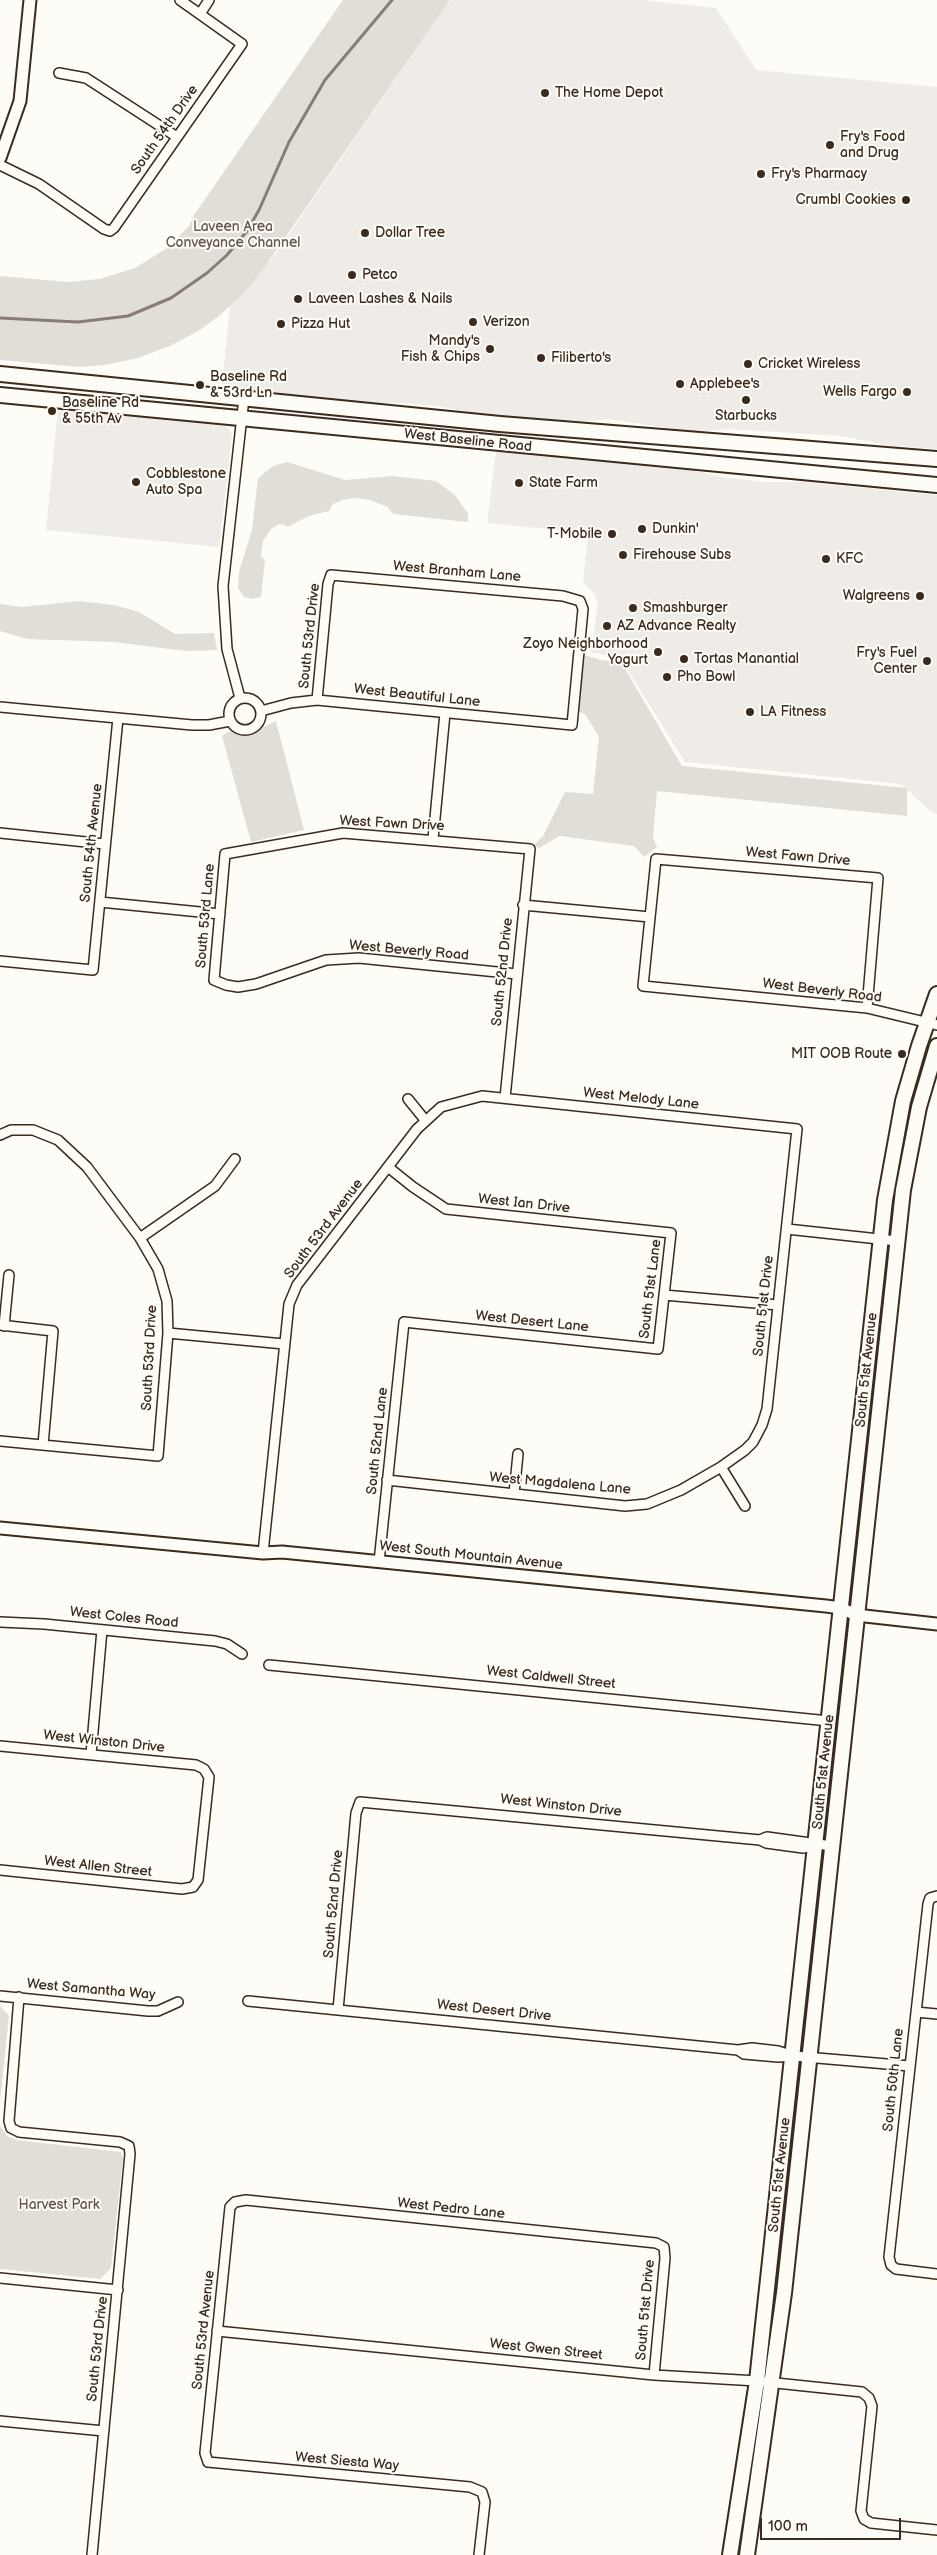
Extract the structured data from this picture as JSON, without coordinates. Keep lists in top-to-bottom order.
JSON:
{
  "streets": {
    "main road": ["West Baseline Road", "South 51st Avenue"],
    "street": [
      "South 54th Drive",
      "West Branham Lane",
      "South 53rd Drive",
      "West Beautiful Lane",
      "West Fawn Drive",
      "South 54th Avenue",
      "South 53rd Lane",
      "West Beverly Road",
      "South 52nd Drive",
      "West Melody Lane",
      "West Ian Drive",
      "South 53rd Avenue",
      "South 51st Lane",
      "South 51st Drive",
      "West Desert Lane",
      "South 52nd Lane",
      "West Magdalena Lane",
      "West South Mountain Avenue",
      "West Coles Road",
      "West Caldwell Street",
      "West Winston Drive",
      "West Allen Street",
      "West Samantha Way",
      "West Desert Drive",
      "South 50th Lane",
      "West Pedro Lane",
      "West Gwen Street",
      "West Siesta Way"
    ]
  },
  "crossings": [
    ["West Branham Lane", "South 53rd Drive"],
    ["West Branham Lane", "West Beautiful Lane"],
    ["South 53rd Drive", "West Beautiful Lane"],
    ["South 53rd Drive", "West Samantha Way"],
    ["West Fawn Drive", "South 53rd Lane"],
    ["West Fawn Drive", "West Beverly Road"],
    ["West Fawn Drive", "South 52nd Drive"],
    ["South 53rd Lane", "West Beverly Road"],
    ["West Beverly Road", "South 52nd Drive"],
    ["West Beverly Road", "South 51st Avenue"],
    ["South 52nd Drive", "West Melody Lane"],
    ["South 52nd Drive", "West Winston Drive"],
    ["South 52nd Drive", "West Desert Drive"],
    ["West Melody Lane", "South 53rd Avenue"],
    ["West Melody Lane", "South 51st Drive"],
    ["West Ian Drive", "South 53rd Avenue"],
    ["West Ian Drive", "South 51st Lane"],
    ["South 53rd Avenue", "West South Mountain Avenue"],
    ["South 53rd Avenue", "West Pedro Lane"],
    ["South 53rd Avenue", "West Gwen Street"],
    ["South 53rd Avenue", "West Siesta Way"],
    ["South 51st Lane", "West Desert Lane"],
    ["South 51st Drive", "West Magdalena Lane"],
    ["South 51st Drive", "West Pedro Lane"],
    ["South 51st Drive", "West Gwen Street"],
    ["West Desert Lane", "South 52nd Lane"],
    ["South 51st Avenue", "West South Mountain Avenue"],
    ["South 51st Avenue", "West Caldwell Street"],
    ["South 51st Avenue", "West Winston Drive"],
    ["South 51st Avenue", "West Desert Drive"],
    ["South 51st Avenue", "West Gwen Street"],
    ["South 52nd Lane", "West Magdalena Lane"],
    ["South 52nd Lane", "West South Mountain Avenue"],
    ["West Winston Drive", "West Allen Street"],
    ["West Desert Drive", "South 50th Lane"]
  ],
  "parks": ["Laveen Area Conveyance Channel", "Harvest Park"],
  "places": [
    "The Home Depot",
    "Fry's Food and Drug",
    "Fry's Pharmacy",
    "Crumbl Cookies",
    "Dollar Tree",
    "Petco",
    "Laveen Lashes & Nails",
    "Verizon",
    "Pizza Hut",
    "Mandy's Fish & Chips",
    "Filiberto's",
    "Cricket Wireless",
    "Applebee's",
    "Baseline Rd & 53rd Ln",
    "Wells Fargo",
    "Starbucks",
    "Baseline Rd & 55th Av",
    "Cobblestone Auto Spa",
    "State Farm",
    "Dunkin'",
    "T-Mobile",
    "Firehouse Subs",
    "KFC",
    "Walgreens",
    "Smashburger",
    "AZ Advance Realty",
    "Zoyo Neighborhood Yogurt",
    "Tortas Manantial",
    "Fry's Fuel Center",
    "Pho Bowl",
    "LA Fitness",
    "MIT OOB Route"
  ],
  "scale_bar": "100 m"
}
